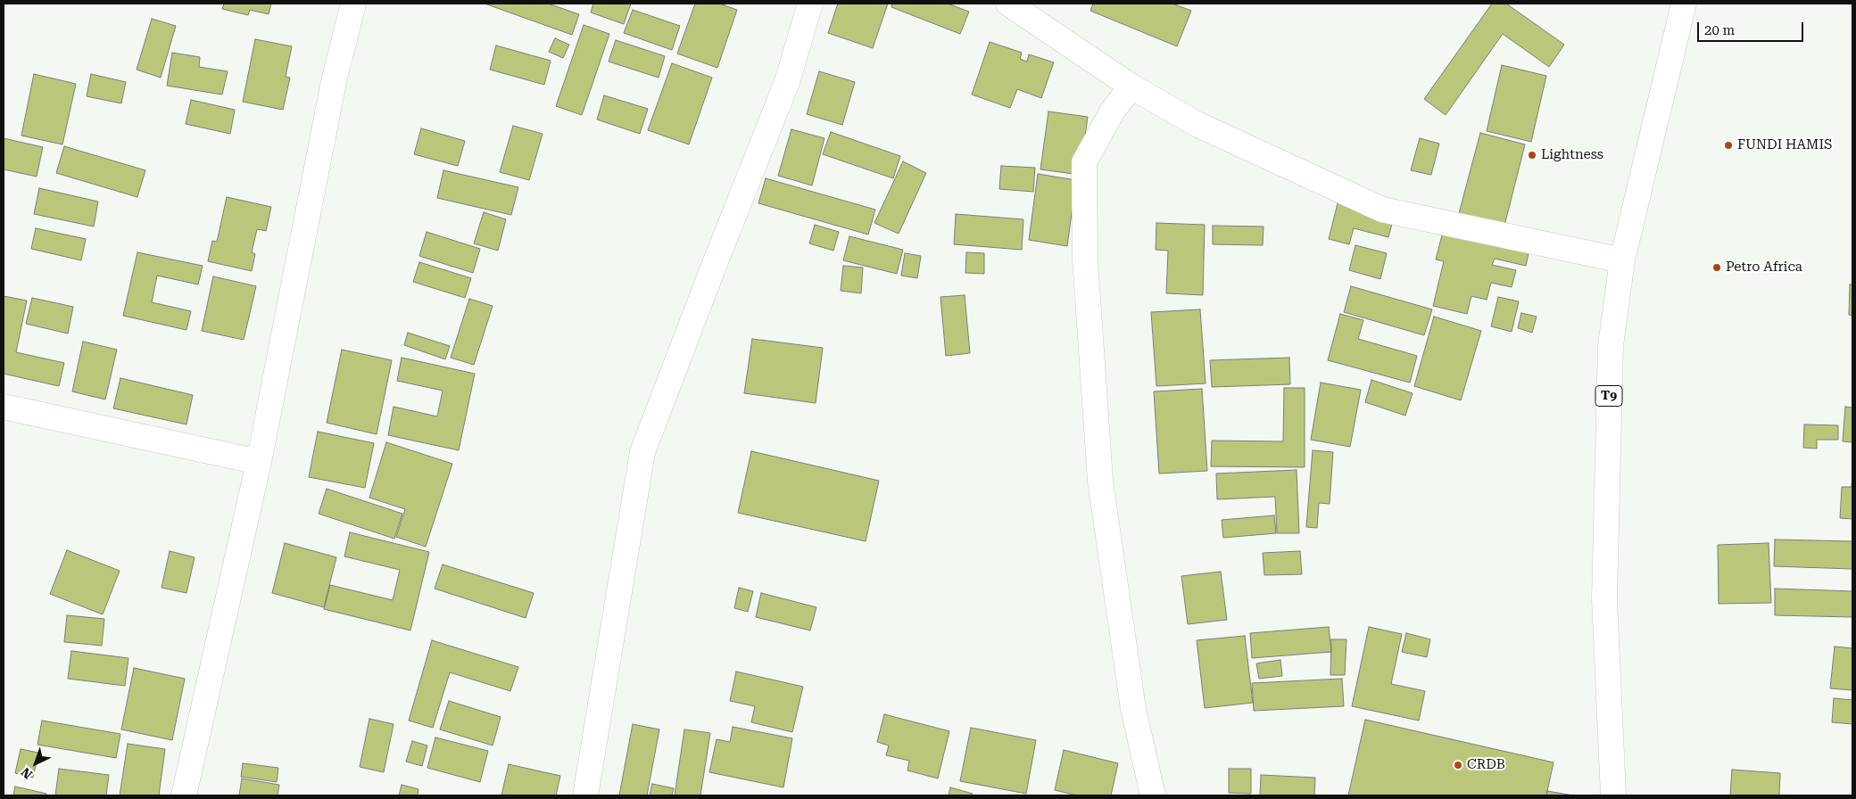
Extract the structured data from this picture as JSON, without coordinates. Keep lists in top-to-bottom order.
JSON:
{
  "streets": {
    "main road": ["T9"]
  },
  "places": [
    "FUNDI HAMIS",
    "Lightness",
    "Petro Africa",
    "CRDB"
  ],
  "scale_bar": "20 m",
  "north": "bottom left"
}
